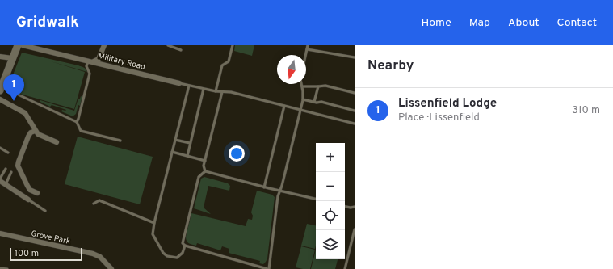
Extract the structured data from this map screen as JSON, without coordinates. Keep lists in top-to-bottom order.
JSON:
{
  "streets": {
    "street": ["Military Road", "Grove Park"]
  },
  "scale_bar": "100 m",
  "north": "bottom",
  "page": {
    "header": "Gridwalk",
    "nav": [
      "Home",
      "Map",
      "About",
      "Contact"
    ],
    "heading": "Nearby",
    "pins": "1",
    "list": [
      {
        "mark": "1",
        "name": "Lissenfield Lodge",
        "note": "Place · Lissenfield",
        "value": "310 m"
      }
    ],
    "map_buttons": ["+", "−"],
    "scale": "100 m"
  }
}
